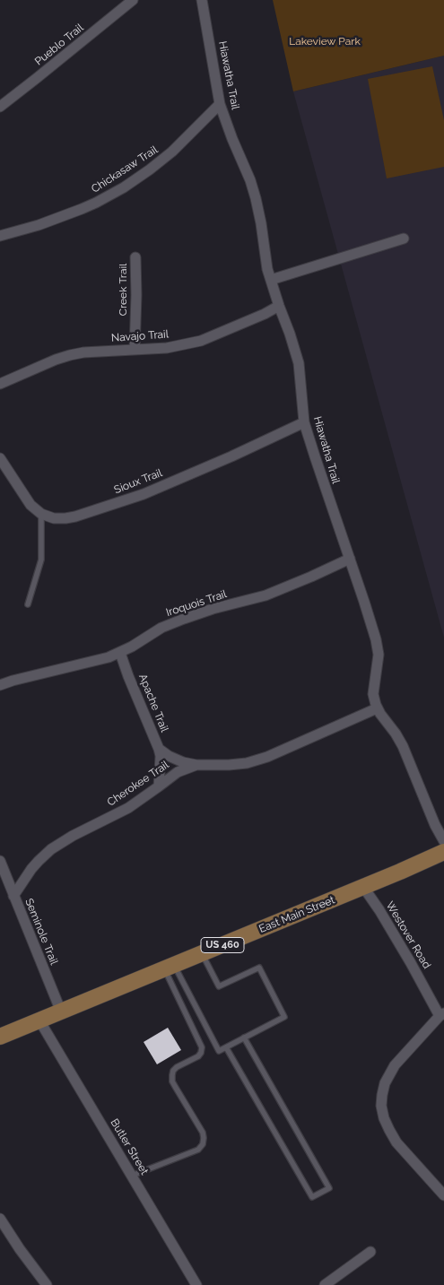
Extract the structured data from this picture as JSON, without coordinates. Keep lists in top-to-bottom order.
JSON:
{
  "streets": {
    "main road": ["East Main Street", "US 460"],
    "street": [
      "Pueblo Trail",
      "Hiawatha Trail",
      "Chickasaw Trail",
      "Creek Trail",
      "Navajo Trail",
      "Sioux Trail",
      "Iroquois Trail",
      "Apache Trail",
      "Cherokee Trail",
      "Seminole Trail",
      "Westover Road",
      "Butler Street"
    ]
  },
  "crossings": [
    ["Hiawatha Trail", "Chickasaw Trail"],
    ["Hiawatha Trail", "Navajo Trail"],
    ["Hiawatha Trail", "Sioux Trail"],
    ["Hiawatha Trail", "Iroquois Trail"],
    ["Hiawatha Trail", "Cherokee Trail"],
    ["Creek Trail", "Navajo Trail"],
    ["Iroquois Trail", "Apache Trail"],
    ["Apache Trail", "Cherokee Trail"],
    ["Cherokee Trail", "Seminole Trail"],
    ["East Main Street", "Seminole Trail"],
    ["East Main Street", "Westover Road"],
    ["East Main Street", "Butler Street"]
  ],
  "parks": ["Lakeview Park"]
}
